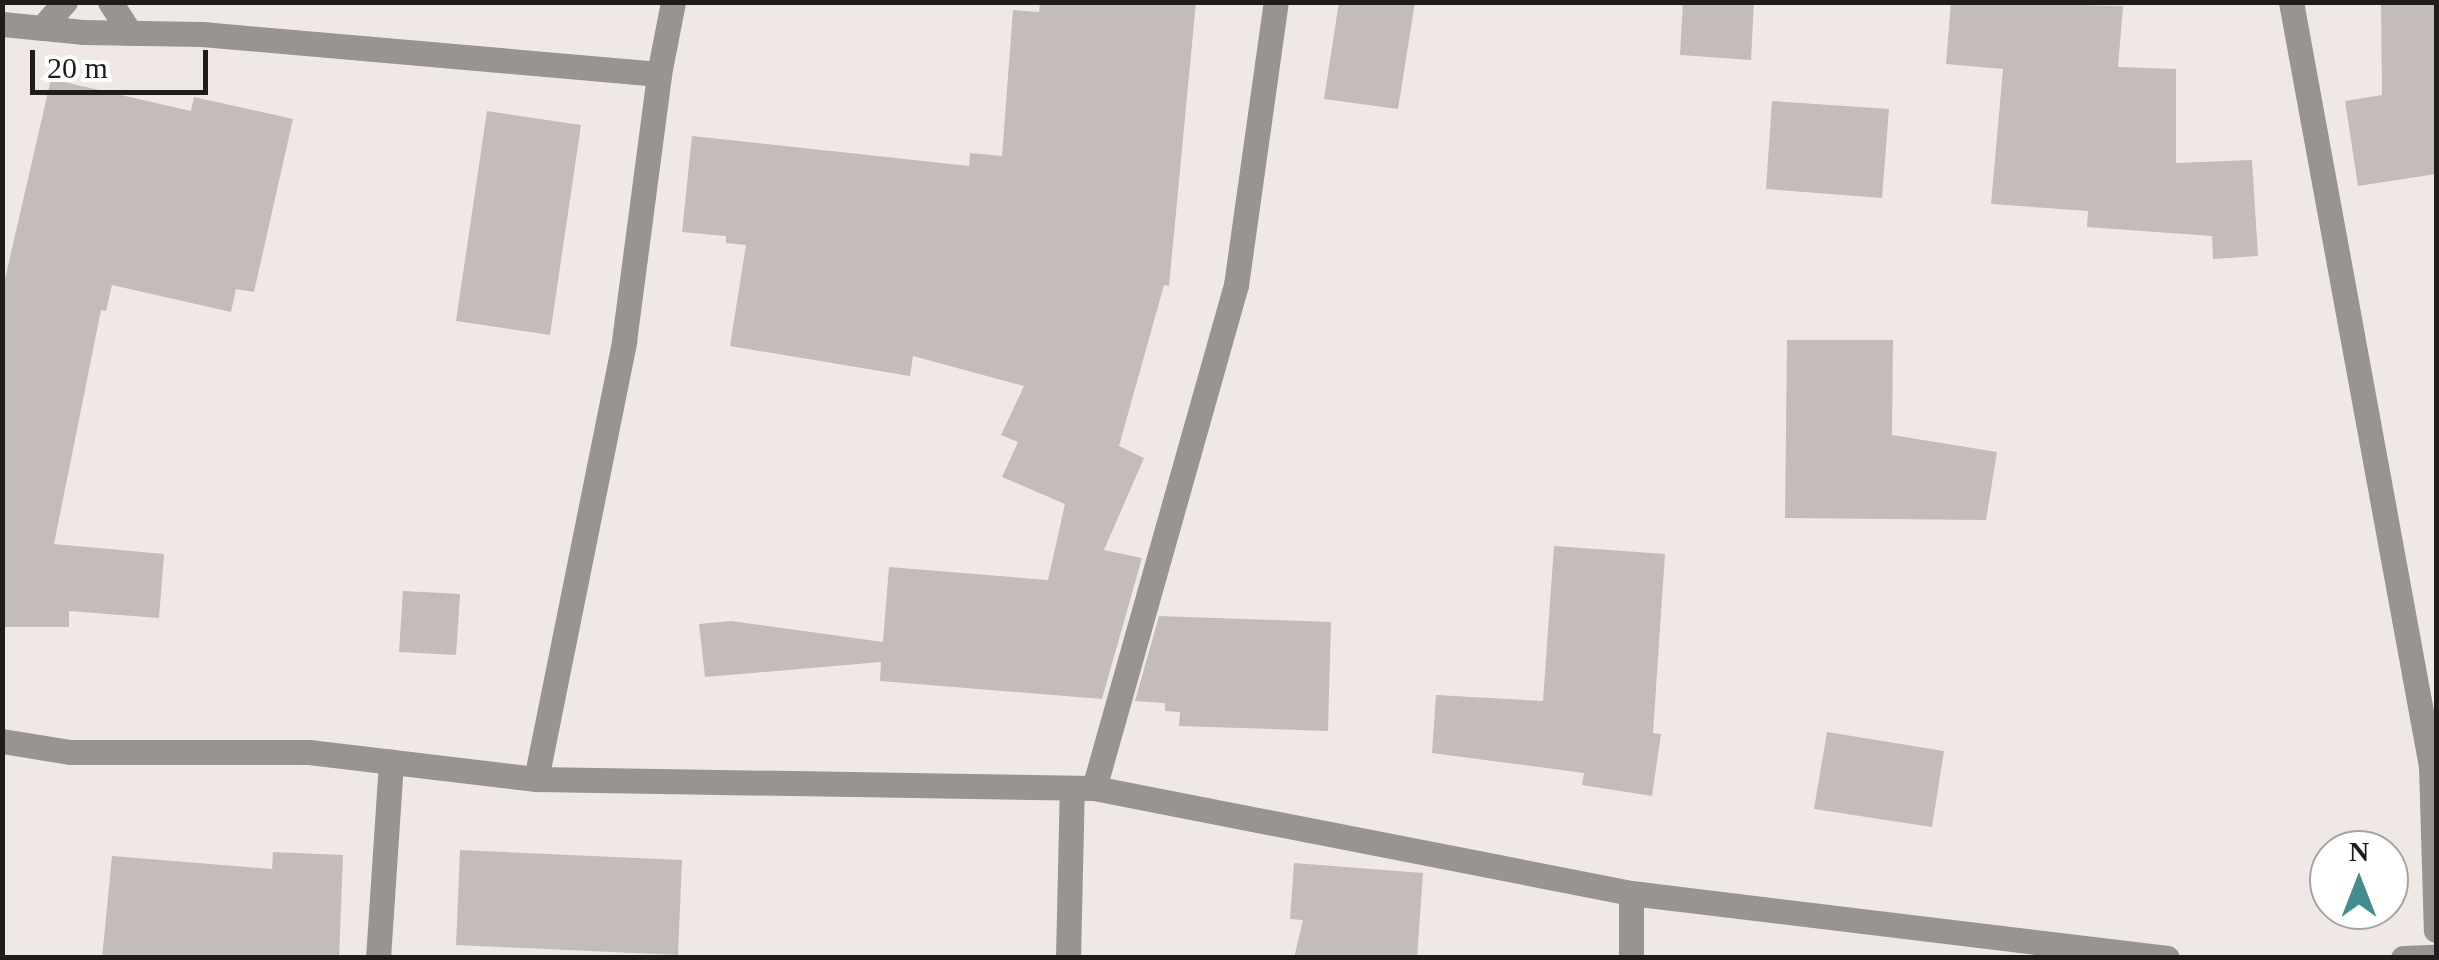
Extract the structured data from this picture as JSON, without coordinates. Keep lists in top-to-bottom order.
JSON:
{
  "scale_bar": "20 m",
  "north": "top"
}
